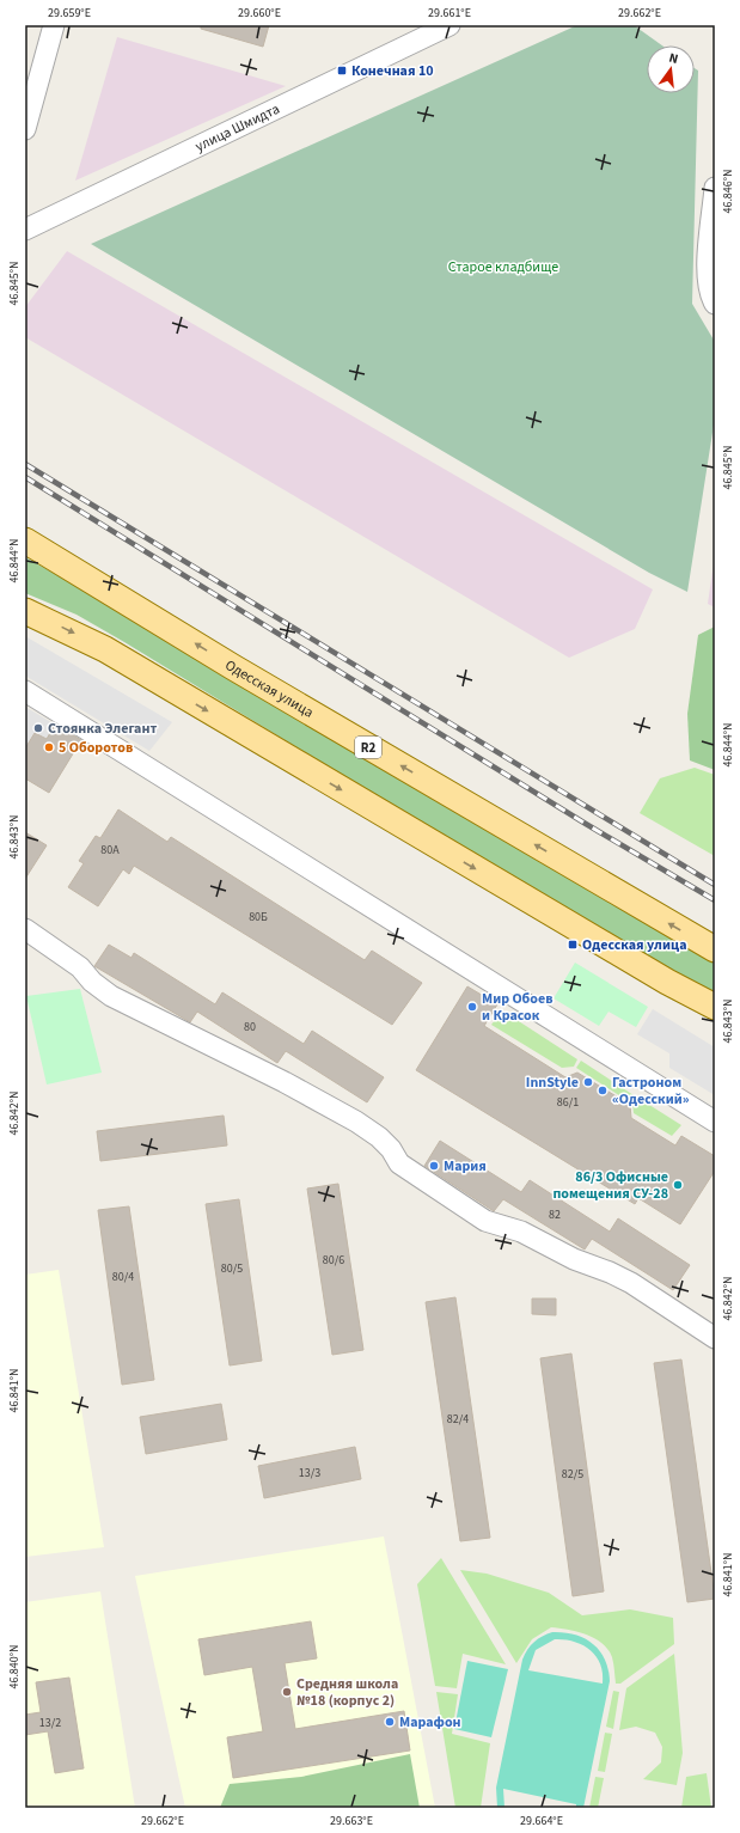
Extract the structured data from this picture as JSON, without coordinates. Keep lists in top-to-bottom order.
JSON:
{
  "streets": {
    "main road": ["Одесская улица", "R2"],
    "street": ["улица Шмидта"]
  },
  "parks": ["Старое кладбище"],
  "places": {
    "transit": ["Конечная 10", "Одесская улица"],
    "other": [
      "Стоянка Элегант",
      "5 Оборотов",
      "Мир Обоев и Красок",
      "InnStyle",
      "Гастроном «Одесский»",
      "Мария",
      "86/3 Офисные помещения СУ-28",
      "Средняя школа №18 (корпус 2)",
      "Марафон"
    ]
  },
  "house_numbers": [
    "80А",
    "80Б",
    "80",
    "86/1",
    "82",
    "80/6",
    "80/5",
    "80/4",
    "82/4",
    "13/3",
    "82/5",
    "13/2"
  ],
  "north": "top",
  "coordinates": [
    "29.659°E",
    "29.660°E",
    "29.661°E",
    "29.662°E",
    "46.846°N",
    "46.845°N",
    "46.844°N",
    "46.843°N",
    "46.842°N",
    "46.841°N",
    "46.840°N",
    "29.663°E",
    "29.664°E"
  ]
}
